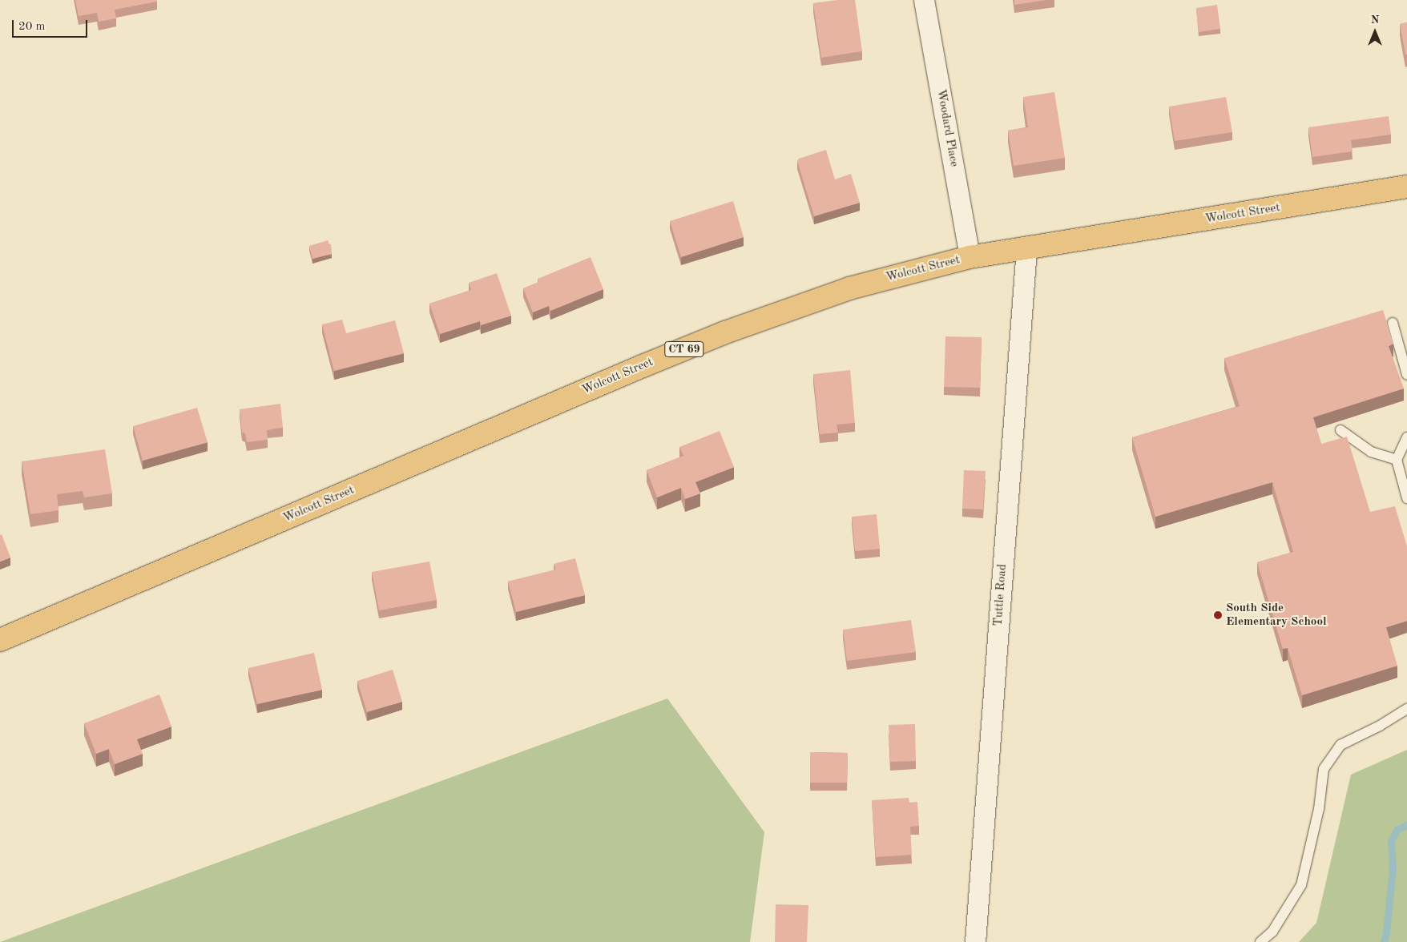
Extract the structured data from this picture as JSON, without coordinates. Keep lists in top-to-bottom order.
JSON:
{
  "streets": {
    "main road": ["Wolcott Street", "CT 69"],
    "street": ["Woodard Place", "Tuttle Road"]
  },
  "crossings": [
    ["Woodard Place", "Wolcott Street"],
    ["Wolcott Street", "Tuttle Road"]
  ],
  "places": ["South Side Elementary School"],
  "scale_bar": "20 m",
  "north": "top"
}
